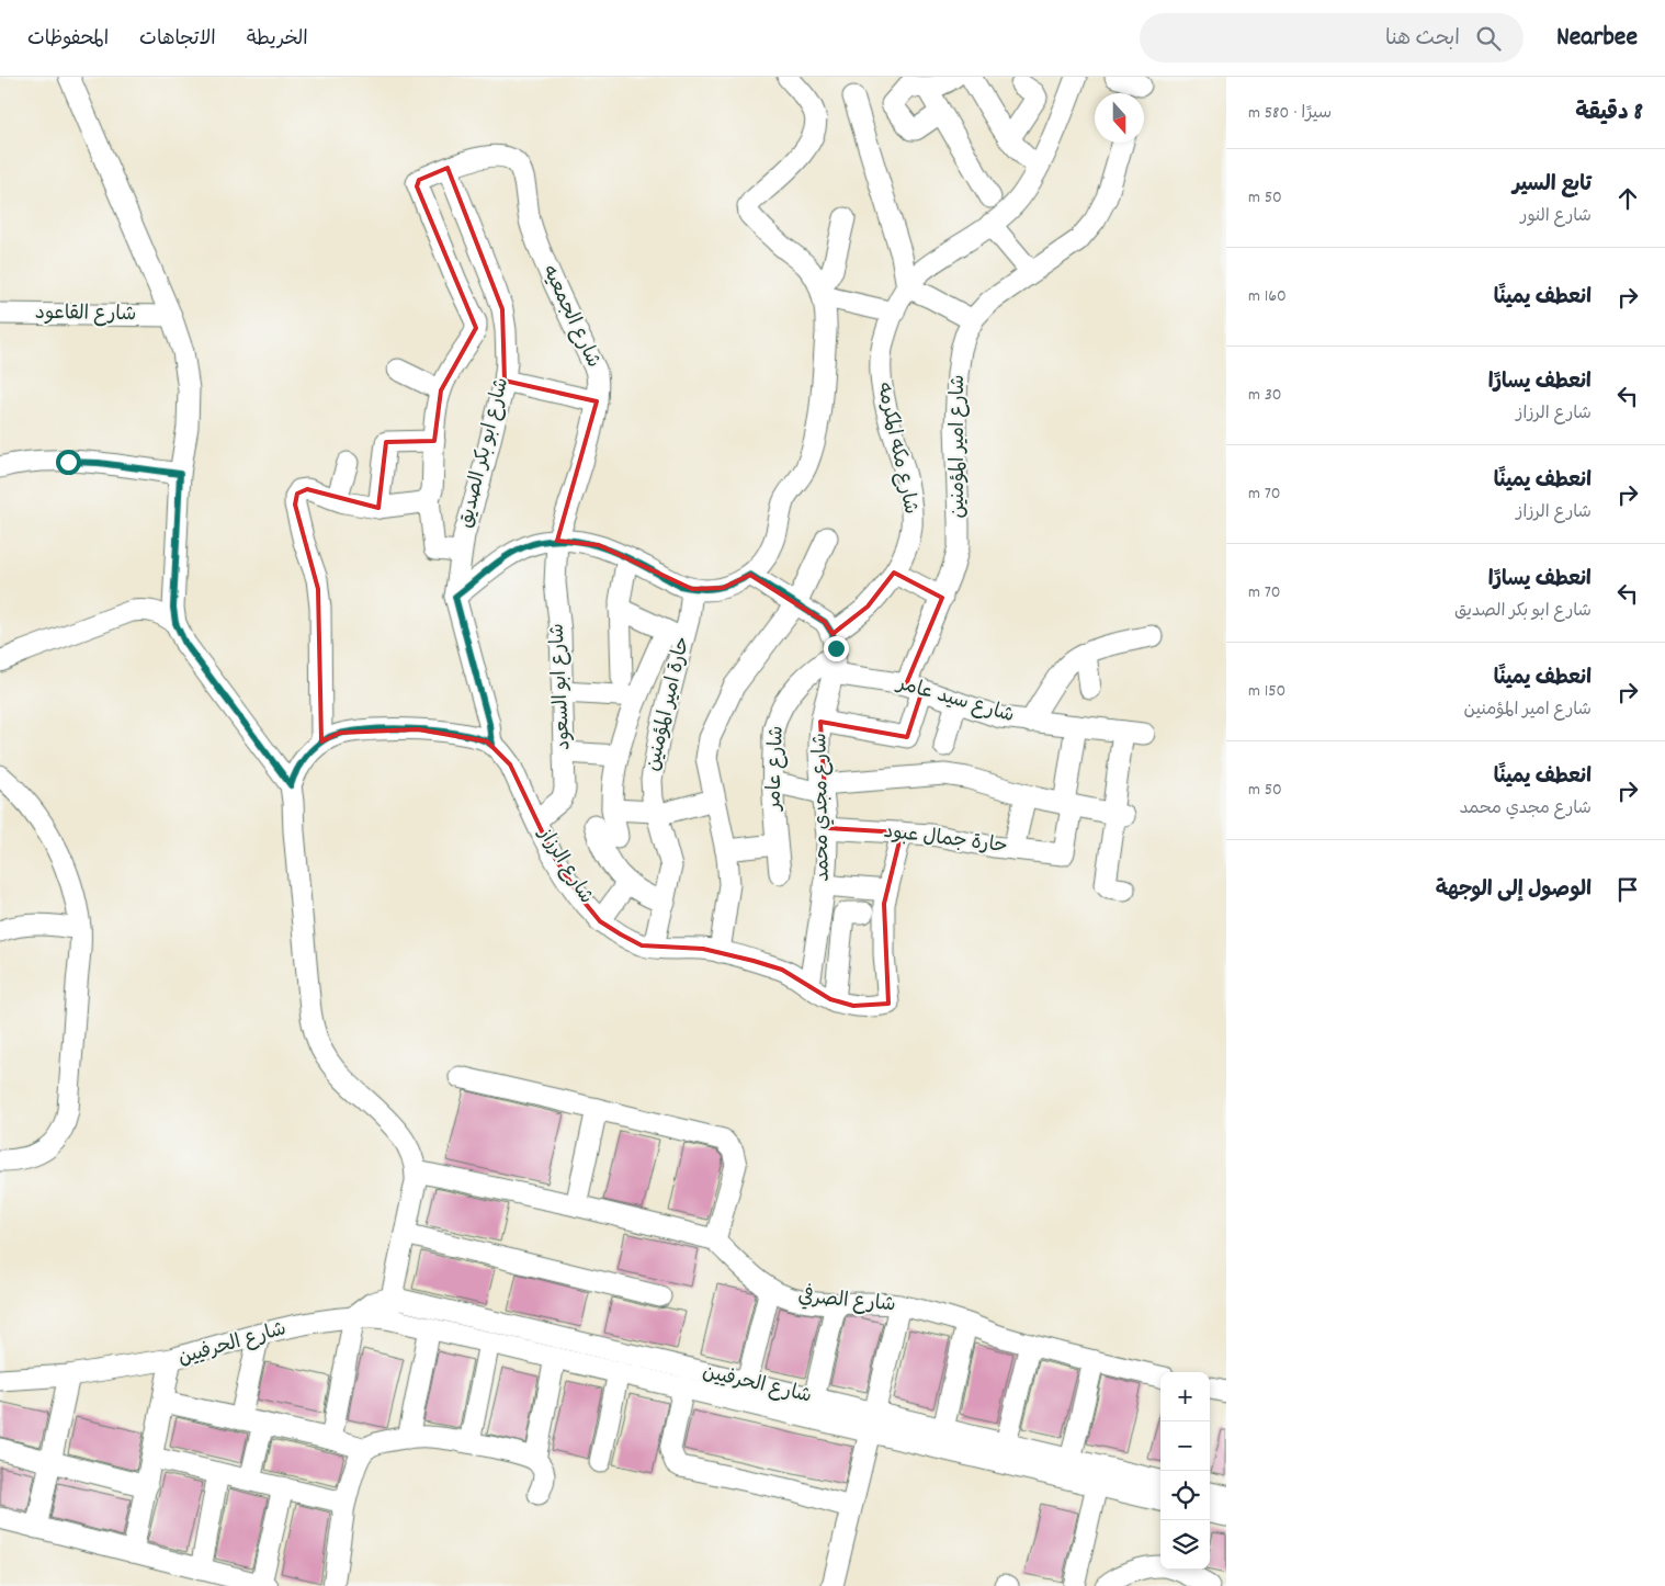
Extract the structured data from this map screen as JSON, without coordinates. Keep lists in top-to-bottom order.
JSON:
{
  "streets": {
    "street": [
      "شارع القاعود",
      "شارع الجمعيه",
      "شارع امير المؤمنين",
      "شارع مكه المكرمه",
      "شارع ابو بكر الصديق",
      "شارع ابو السعود",
      "شارع سيد عامر",
      "حارة امير المؤمنين",
      "شارع عامر",
      "شارع مجدي محمد",
      "حارة جمال عبود",
      "شارع الرزاز",
      "شارع الصرفي",
      "شارع الحرفيين"
    ]
  },
  "crossings": [
    ["شارع الجمعيه", "شارع ابو بكر الصديق"],
    ["شارع الجمعيه", "شارع ابو السعود"],
    ["شارع امير المؤمنين", "شارع سيد عامر"],
    ["شارع امير المؤمنين", "شارع مجدي محمد"],
    ["شارع مكه المكرمه", "شارع سيد عامر"],
    ["شارع مكه المكرمه", "شارع عامر"],
    ["شارع مكه المكرمه", "شارع مجدي محمد"],
    ["شارع ابو بكر الصديق", "شارع الرزاز"],
    ["شارع ابو السعود", "شارع الرزاز"],
    ["شارع سيد عامر", "شارع عامر"],
    ["شارع سيد عامر", "شارع مجدي محمد"],
    ["حارة امير المؤمنين", "شارع الرزاز"],
    ["شارع عامر", "شارع مجدي محمد"],
    ["شارع مجدي محمد", "حارة جمال عبود"],
    ["شارع مجدي محمد", "شارع الرزاز"]
  ],
  "north": "bottom",
  "page": {
    "header": "Nearbee",
    "search": "ابحث هنا",
    "nav": ["الخريطة", "الاتجاهات", "المحفوظات"],
    "heading": ["8 دقيقة", "سيرًا · 580 m"],
    "list": [
      ["تابع السير", "شارع النور", "50 m"],
      ["انعطف يمينًا", "160 m"],
      ["انعطف يسارًا", "شارع الرزاز", "30 m"],
      ["انعطف يمينًا", "شارع الرزاز", "70 m"],
      ["انعطف يسارًا", "شارع ابو بكر الصديق", "70 m"],
      ["انعطف يمينًا", "شارع امير المؤمنين", "150 m"],
      ["انعطف يمينًا", "شارع مجدي محمد", "50 m"],
      "الوصول إلى الوجهة"
    ],
    "map_buttons": ["+", "−"]
  }
}
